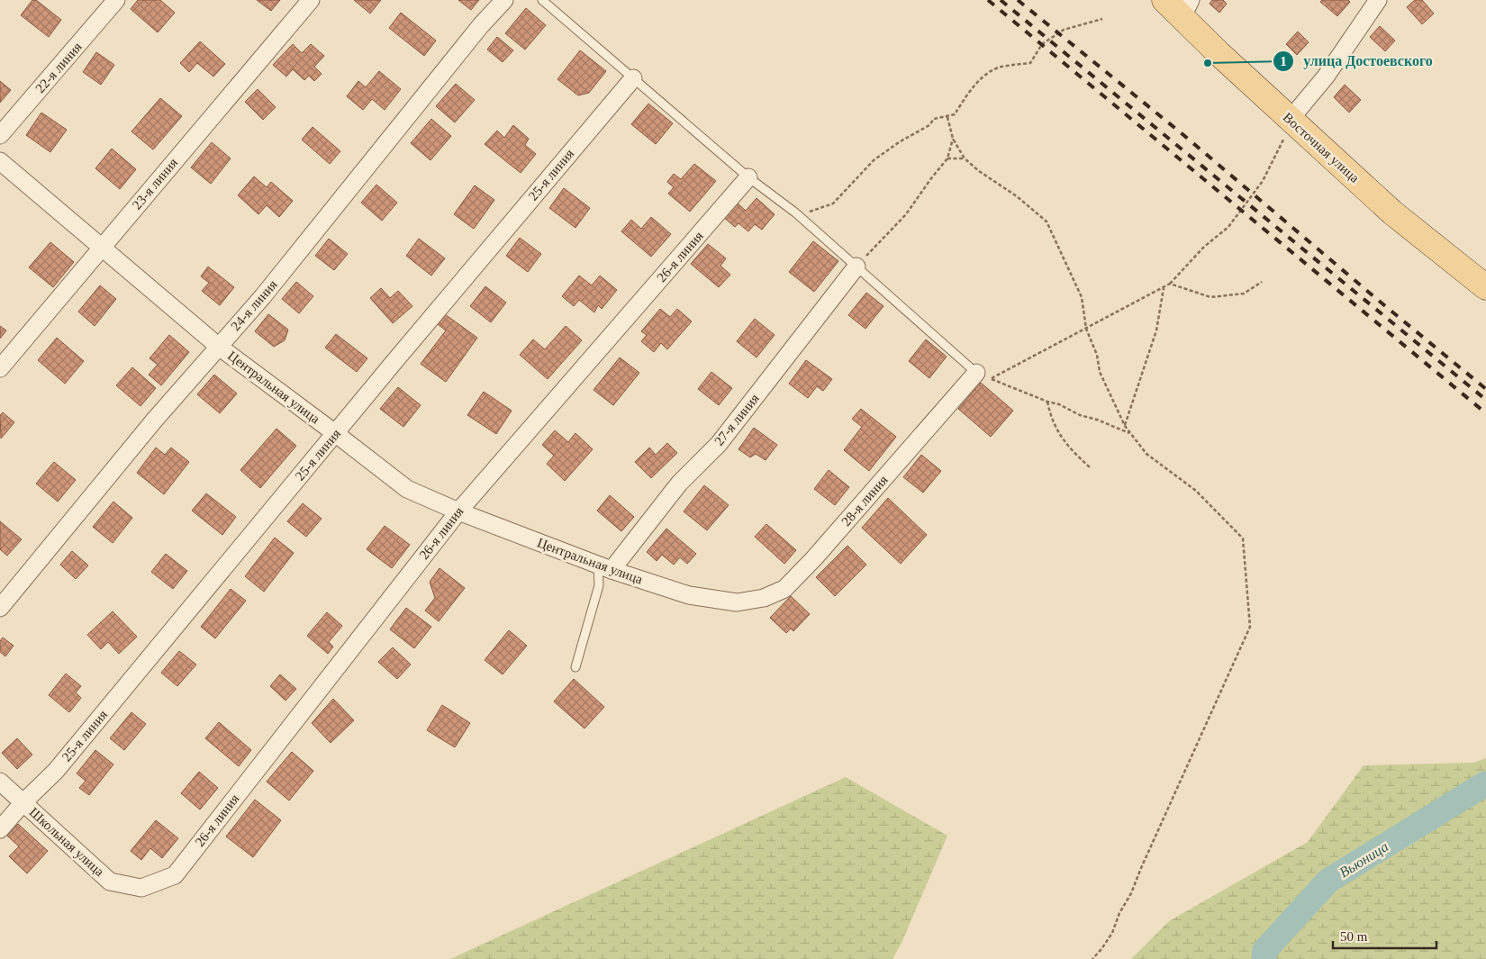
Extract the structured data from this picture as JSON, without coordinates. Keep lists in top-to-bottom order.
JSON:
{
  "streets": {
    "main road": ["Восточная улица"],
    "street": [
      "22-я линия",
      "25-я линия",
      "23-я линия",
      "26-я линия",
      "24-я линия",
      "Центральная улица",
      "27-я линия",
      "28-я линия",
      "Школьная улица"
    ]
  },
  "crossings": [
    ["25-я линия", "Центральная улица"],
    ["25-я линия", "Школьная улица"],
    ["23-я линия", "Центральная улица"],
    ["26-я линия", "Центральная улица"],
    ["26-я линия", "Школьная улица"],
    ["24-я линия", "Центральная улица"],
    ["Центральная улица", "27-я линия"],
    ["Центральная улица", "28-я линия"]
  ],
  "water": ["Вьюница"],
  "places": ["улица Достоевского"],
  "scale_bar": "50 m"
}
